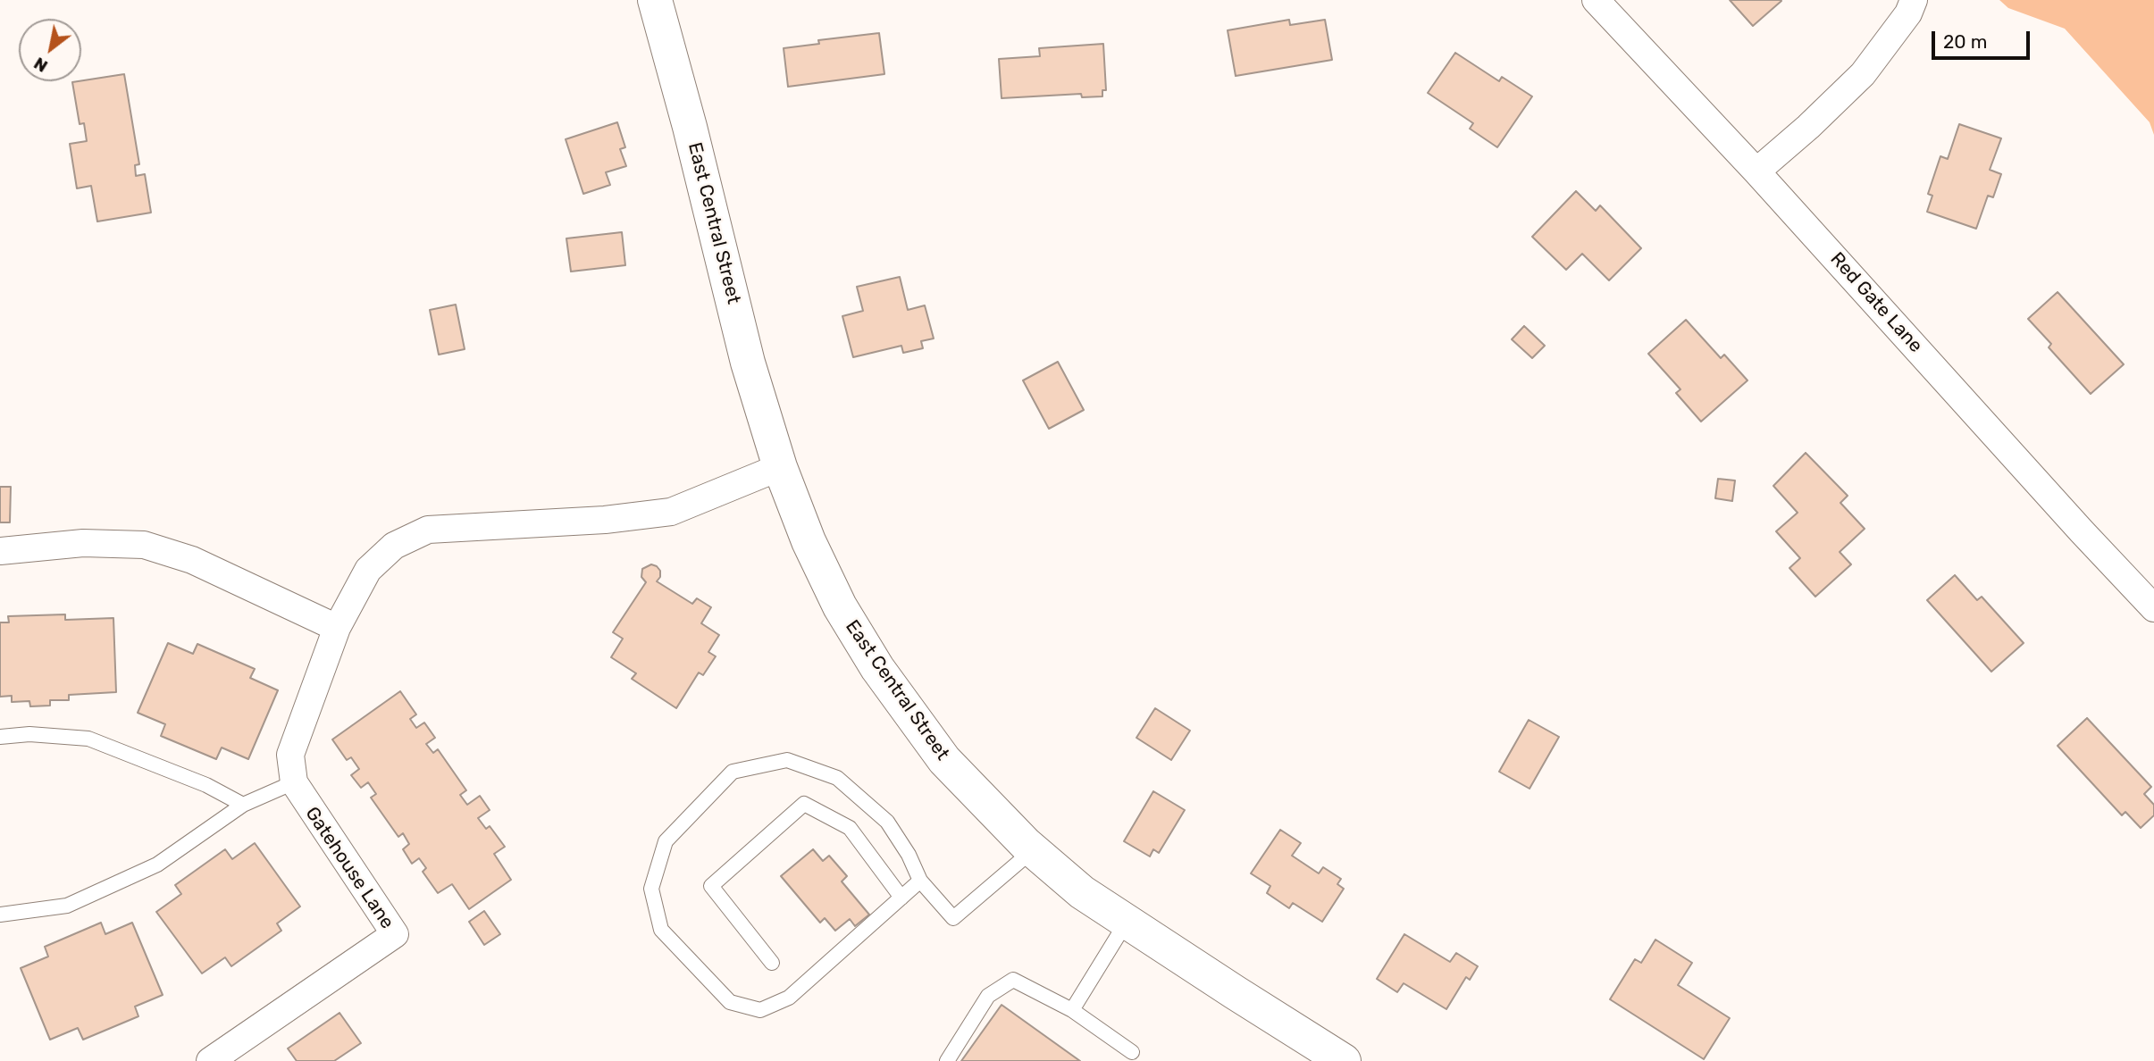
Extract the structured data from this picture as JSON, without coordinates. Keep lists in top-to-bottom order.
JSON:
{
  "streets": {
    "main road": ["East Central Street"],
    "street": ["Red Gate Lane", "Gatehouse Lane"]
  },
  "crossings": [
    ["East Central Street", "Gatehouse Lane"]
  ],
  "scale_bar": "20 m",
  "north": "bottom left"
}
